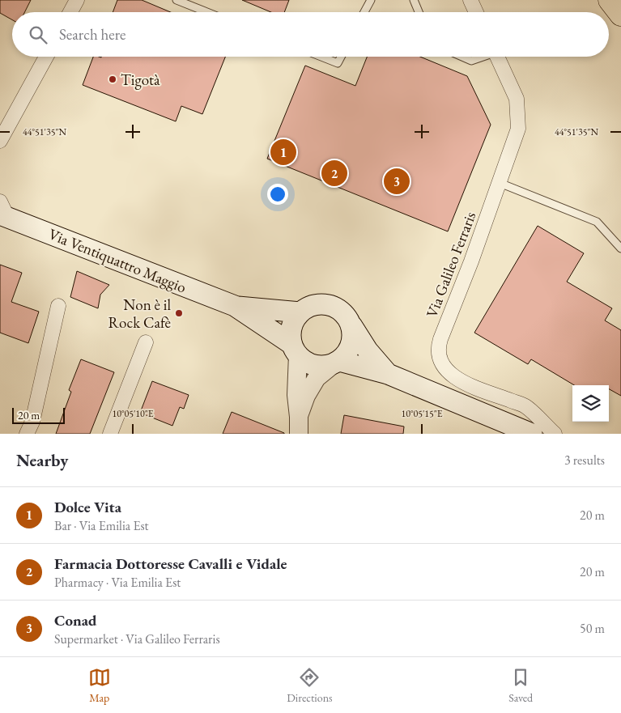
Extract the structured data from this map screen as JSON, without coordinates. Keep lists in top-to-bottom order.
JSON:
{
  "streets": {
    "main road": ["Via Ventiquattro Maggio"],
    "street": ["Via Galileo Ferraris"]
  },
  "places": ["Tigotà", "Non è il Rock Cafè"],
  "scale_bar": "20 m",
  "page": {
    "search": "Search here",
    "pins": ["1", "2", "3"],
    "scale": "20 m",
    "heading": ["Nearby", "3 results"],
    "list": [
      {
        "mark": "1",
        "name": "Dolce Vita",
        "note": "Bar · Via Emilia Est",
        "value": "20 m"
      },
      {
        "mark": "2",
        "name": "Farmacia Dottoresse Cavalli e Vidale",
        "note": "Pharmacy · Via Emilia Est",
        "value": "20 m"
      },
      {
        "mark": "3",
        "name": "Conad",
        "note": "Supermarket · Via Galileo Ferraris",
        "value": "50 m"
      }
    ],
    "nav": ["Map", "Directions", "Saved"]
  },
  "coordinates": ["44°51'35\"N", "10°05'10\"E", "10°05'15\"E"]
}
